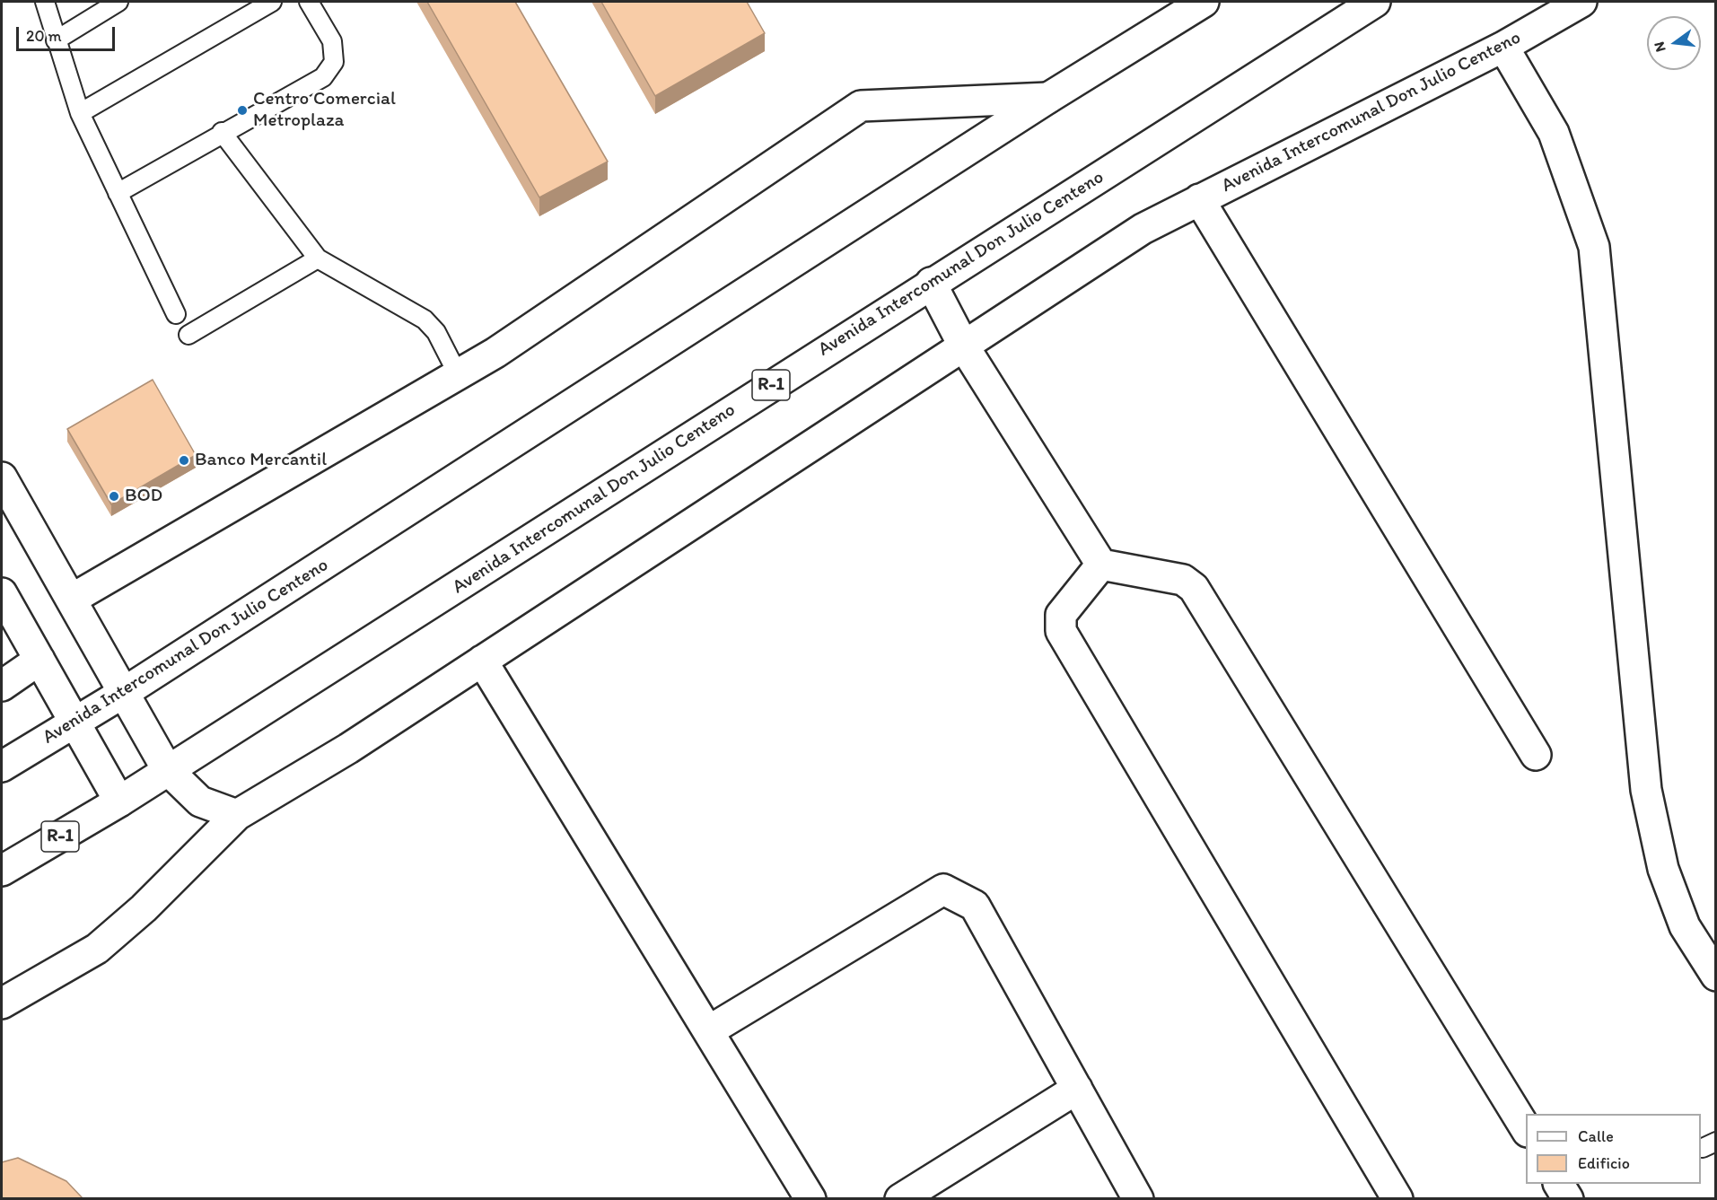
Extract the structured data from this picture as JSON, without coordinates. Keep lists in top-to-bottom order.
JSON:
{
  "streets": {
    "street": ["Avenida Intercomunal Don Julio Centeno", "R-1"]
  },
  "places": ["Centro Comercial Metroplaza", "Banco Mercantil", "BOD"],
  "legend": ["Calle", "Edificio"],
  "scale_bar": "20 m",
  "north": "left"
}
